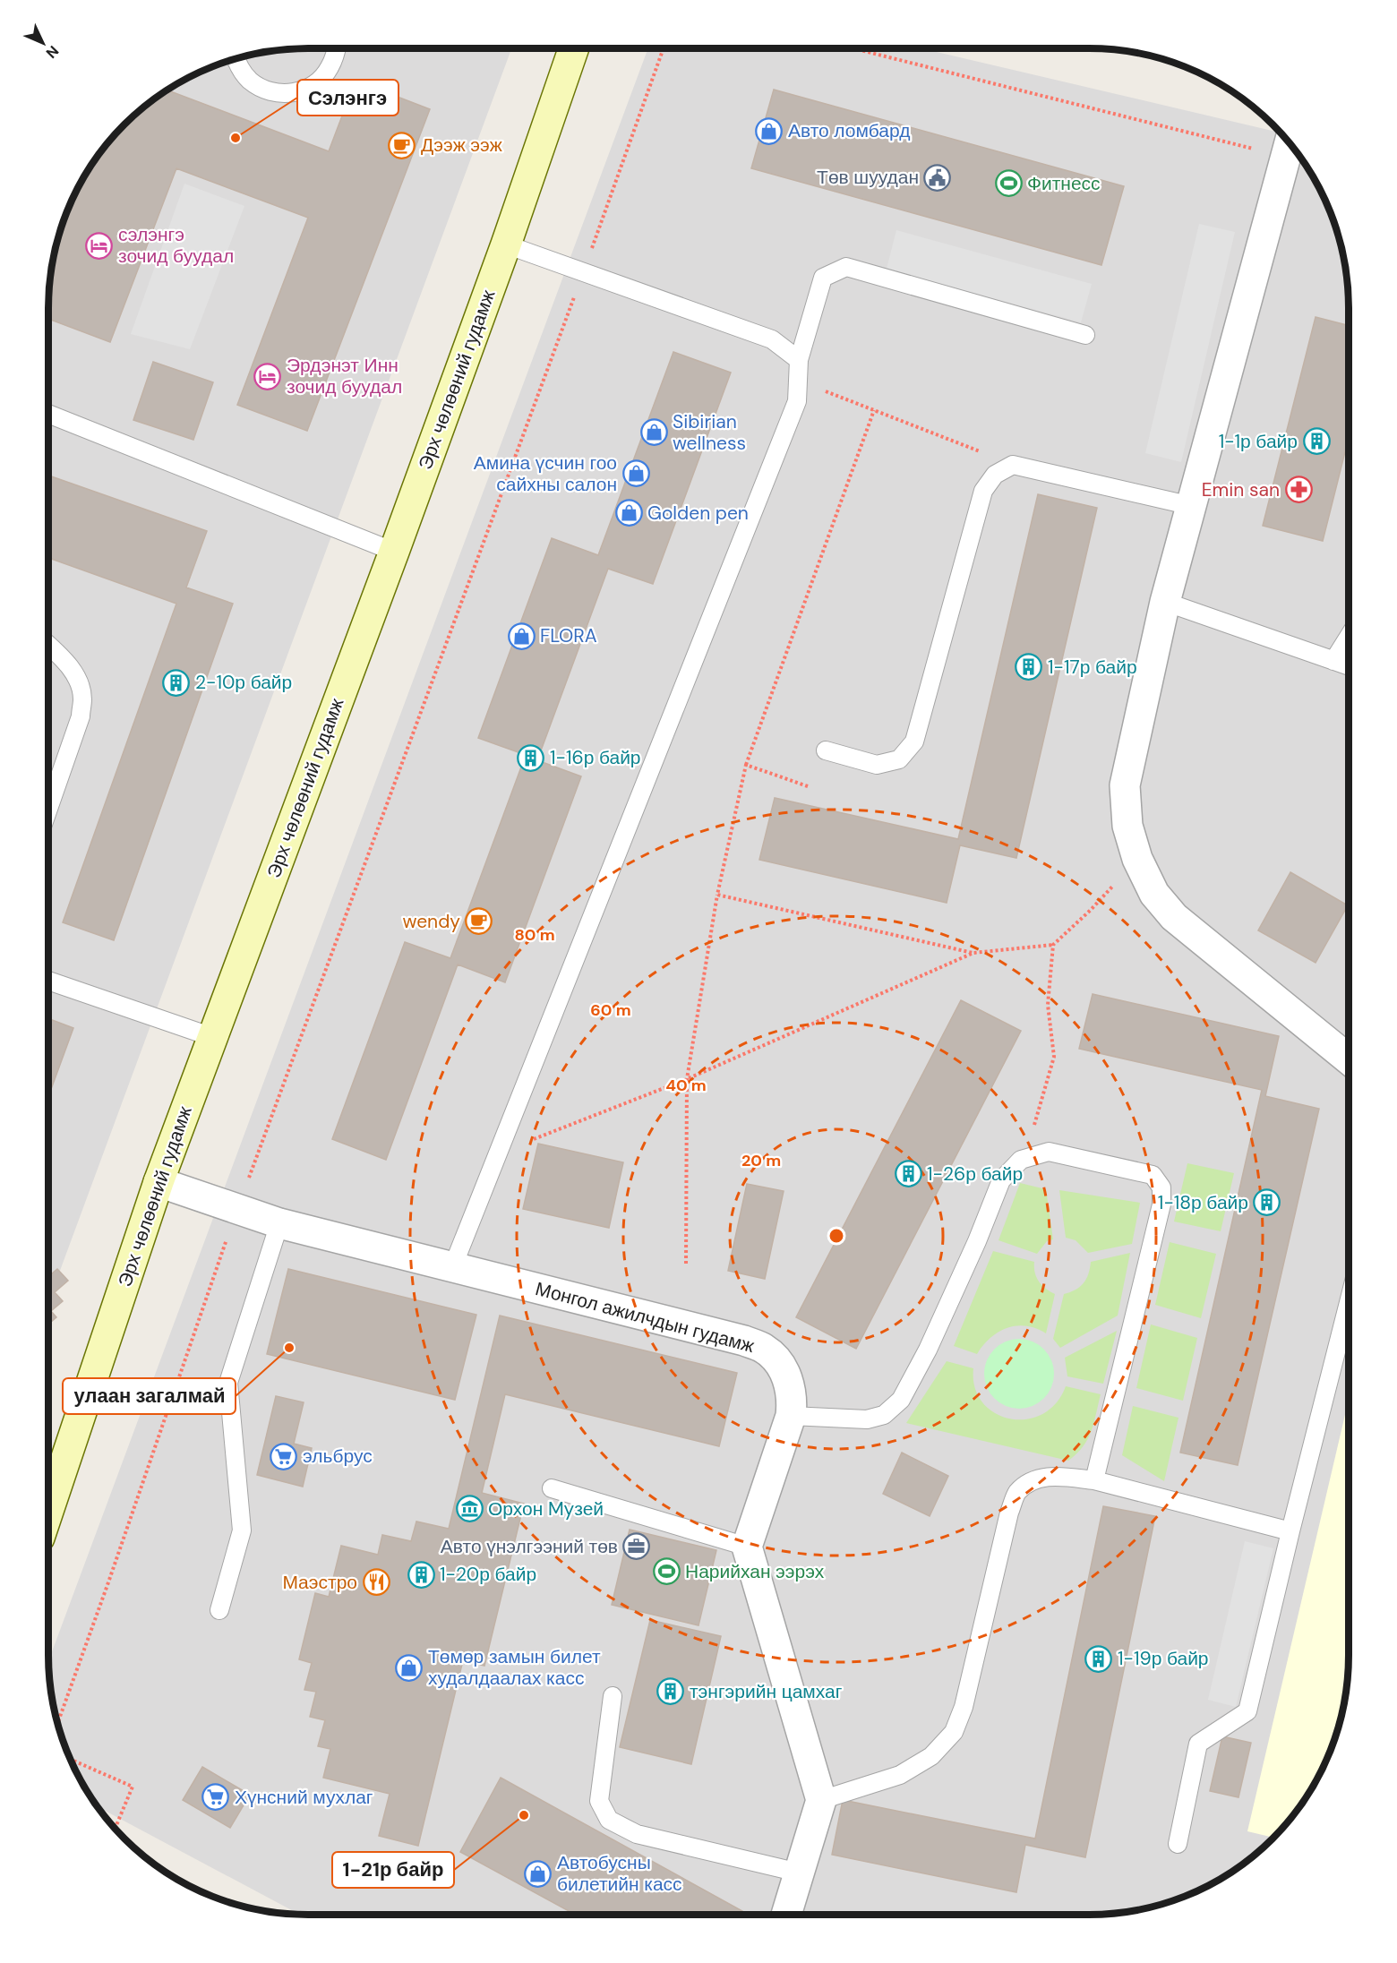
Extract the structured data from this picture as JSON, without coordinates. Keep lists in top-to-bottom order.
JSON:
{
  "streets": {
    "main road": ["Эрх чөлөөний гудамж"],
    "street": ["Монгол ажилчдын гудамж"]
  },
  "crossings": [
    ["Эрх чөлөөний гудамж", "Монгол ажилчдын гудамж"]
  ],
  "places": {
    "shop": [
      "Авто ломбард",
      "Sibirian wellness",
      "Амина үсчин гоо сайхны салон",
      "Golden pen",
      "FLORA",
      "Төмөр замын билет худалдаалах касс",
      "Автобусны билетийн касс"
    ],
    "other": ["Сэлэнгэ", "улаан загалмай", "1-21р байр"],
    "cafe": ["Дээж ээж", "wendy"],
    "public building": ["Төв шуудан"],
    "sports": ["Фитнесс", "Нарийхан ээрэх"],
    "hotel": ["сэлэнгэ зочид буудал", "Эрдэнэт Инн зочид буудал"],
    "building": [
      "1-1р байр",
      "1-17р байр",
      "2-10р байр",
      "1-16р байр",
      "1-26р байр",
      "1-18р байр",
      "1-20р байр",
      "1-19р байр",
      "тэнгэрийн цамхаг"
    ],
    "pharmacy": ["Emin san"],
    "supermarket": ["эльбрус", "Хүнсний мухлаг"],
    "museum": ["Орхон Myзей"],
    "office": ["Авто үнэлгээний төв"],
    "restaurant": ["Маэстро"]
  },
  "north": "bottom right",
  "rings": [
    "80 m",
    "60 m",
    "40 m",
    "20 m"
  ]
}
